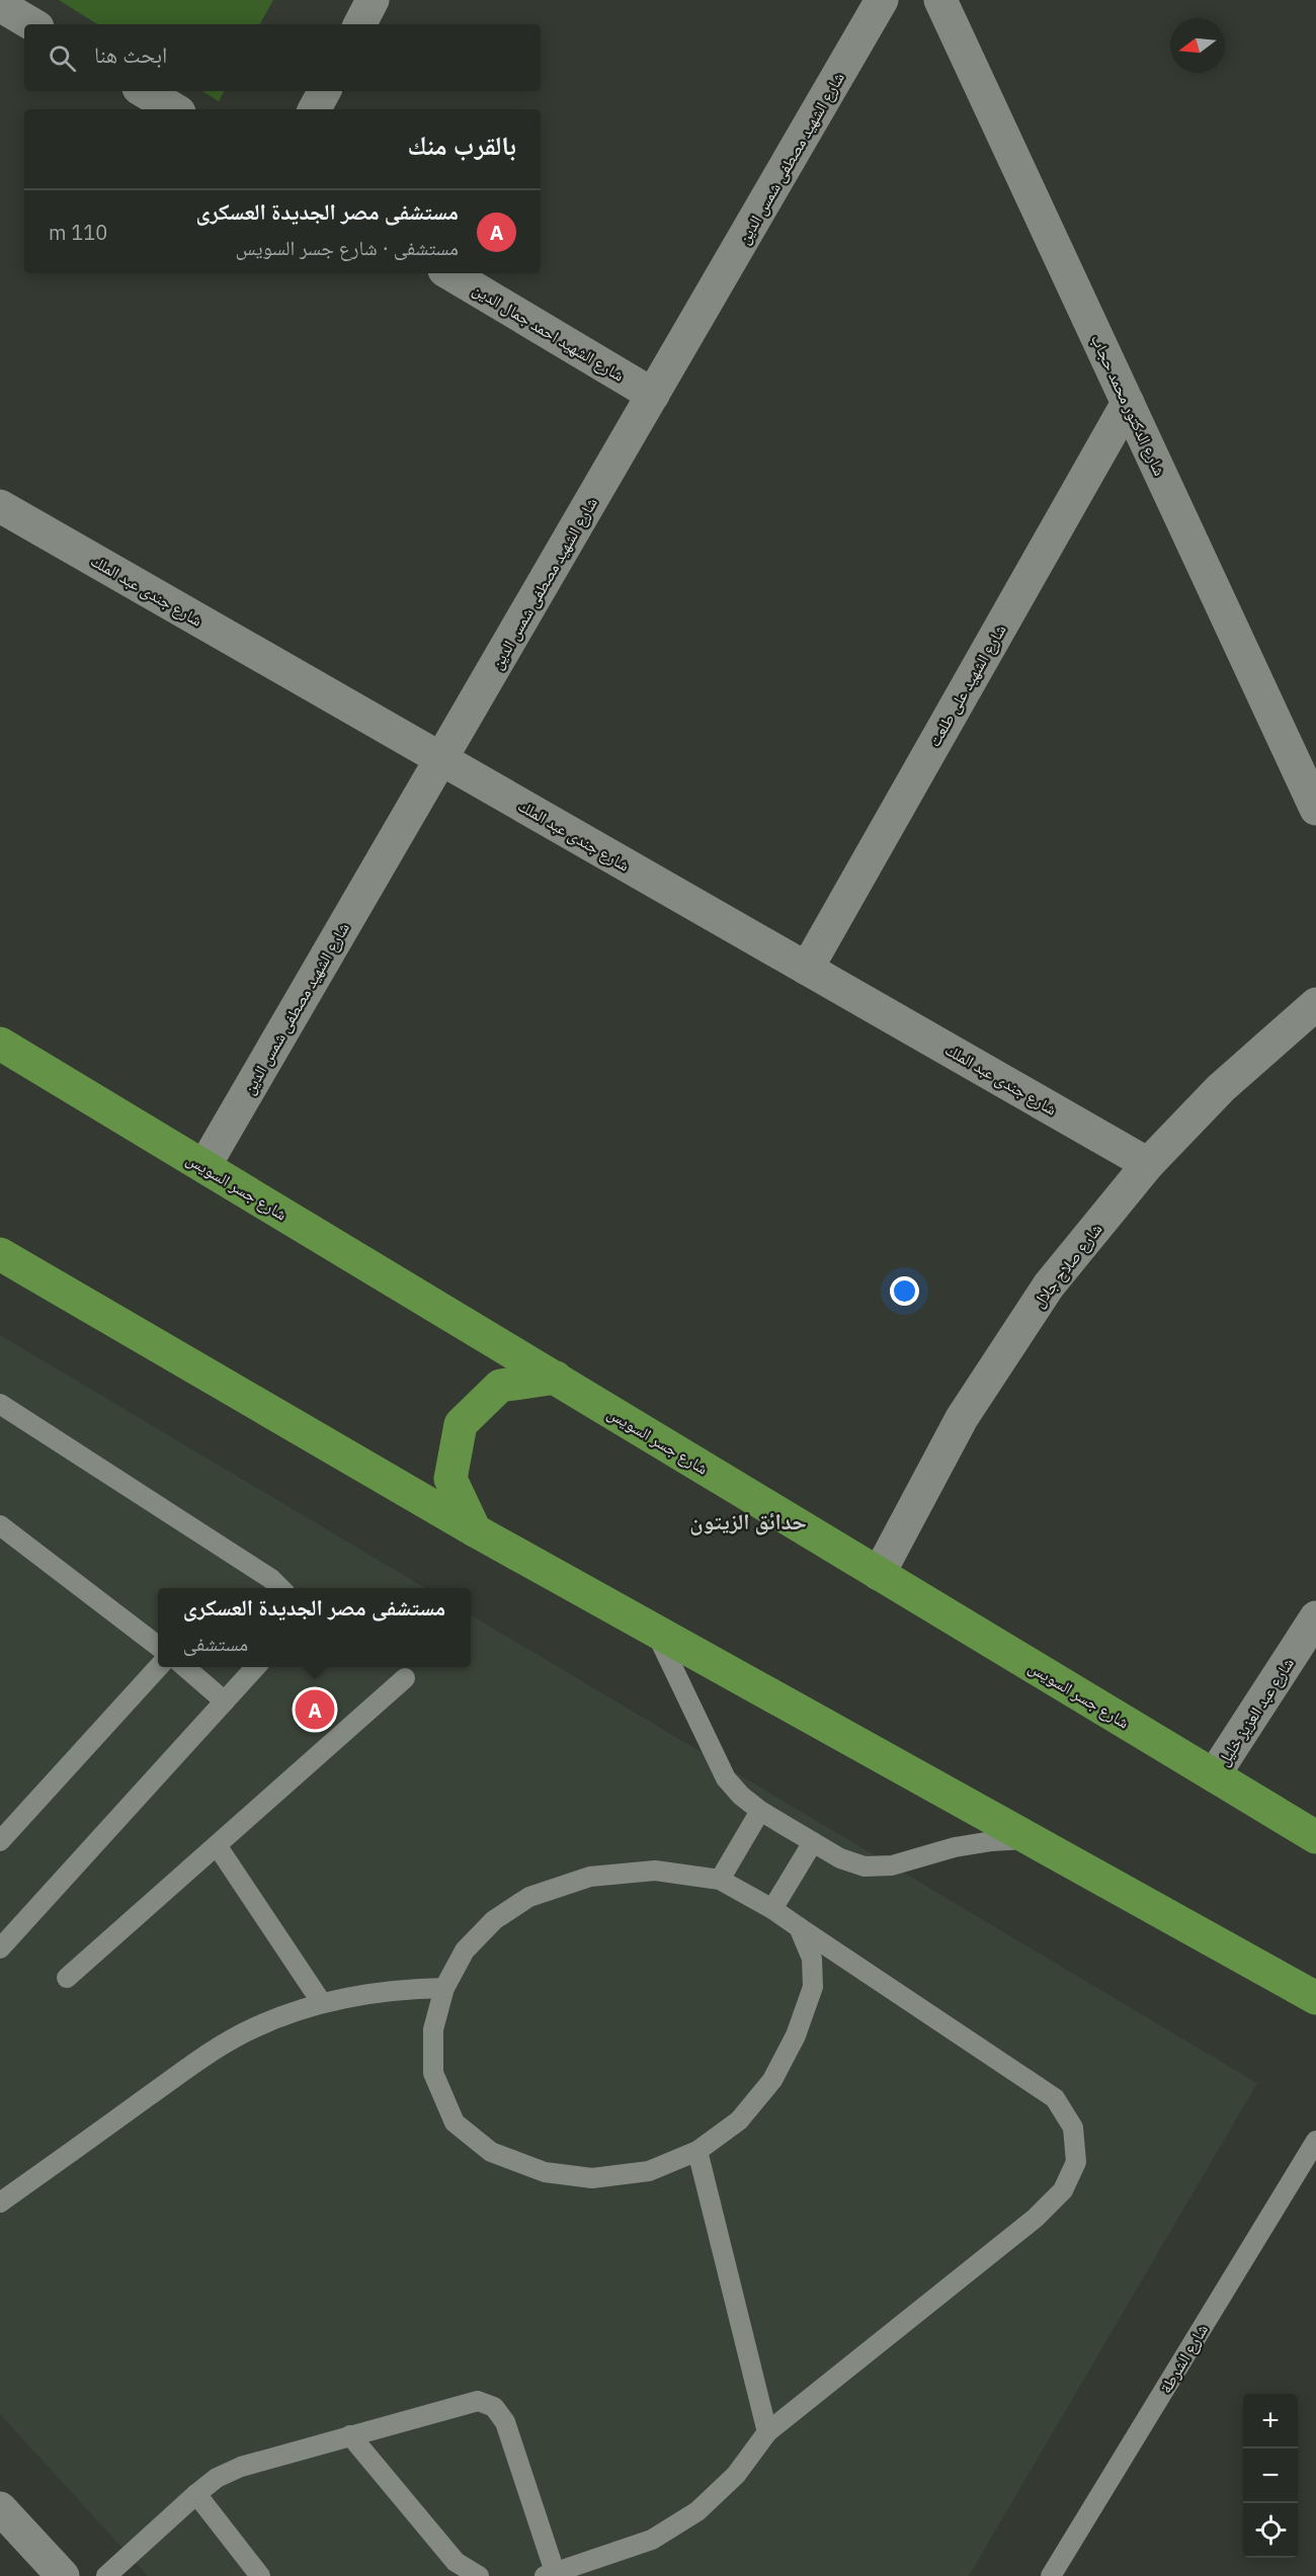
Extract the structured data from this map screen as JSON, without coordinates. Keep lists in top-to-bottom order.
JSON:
{
  "streets": {
    "main road": ["شارع جسر السويس"],
    "street": [
      "شارع الشهيد مصطفى شمس الدين",
      "شارع الشهيد احمد جمال الدين",
      "شارع الدكتور محمد حجاب",
      "شارع جندى عبد الملك",
      "شارع الشهيد على طلعت",
      "شارع صلاح جلال",
      "شارع عبد العزيز خليل"
    ],
    "lane": ["شارع الشرطة"]
  },
  "crossings": [
    ["شارع الشهيد مصطفى شمس الدين", "شارع الشهيد احمد جمال الدين"],
    ["شارع الشهيد مصطفى شمس الدين", "شارع جندى عبد الملك"],
    ["شارع الشهيد مصطفى شمس الدين", "شارع جسر السويس"],
    ["شارع الدكتور محمد حجاب", "شارع الشهيد على طلعت"],
    ["شارع جندى عبد الملك", "شارع الشهيد على طلعت"],
    ["شارع جندى عبد الملك", "شارع صلاح جلال"],
    ["شارع جسر السويس", "شارع صلاح جلال"],
    ["شارع جسر السويس", "شارع عبد العزيز خليل"]
  ],
  "districts": ["حدائق الزيتون"],
  "north": "left",
  "page": {
    "search": "ابحث هنا",
    "heading": "بالقرب منك",
    "list": [
      {
        "mark": "A",
        "name": "مستشفى مصر الجديدة العسكرى",
        "note": "مستشفى · شارع جسر السويس",
        "value": "110 m"
      }
    ],
    "popup": ["مستشفى مصر الجديدة العسكرى", "مستشفى"],
    "pins": "A",
    "map_buttons": ["+", "−"]
  }
}
